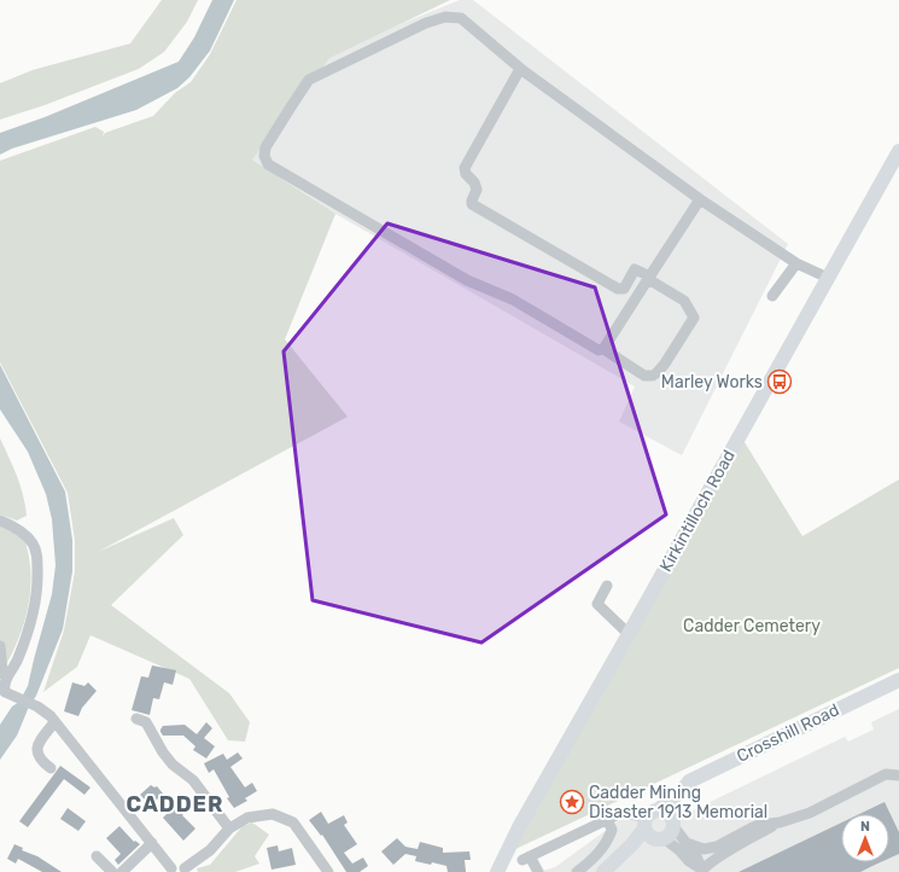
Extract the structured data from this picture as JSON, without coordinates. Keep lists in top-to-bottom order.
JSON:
{
  "streets": {
    "main road": ["Kirkintilloch Road", "Crosshill Road"]
  },
  "districts": ["CADDER"],
  "parks": ["Cadder Cemetery"],
  "places": {
    "bus stop": ["Marley Works"],
    "place": ["Cadder Mining Disaster 1913 Memorial"]
  },
  "north": "top"
}
